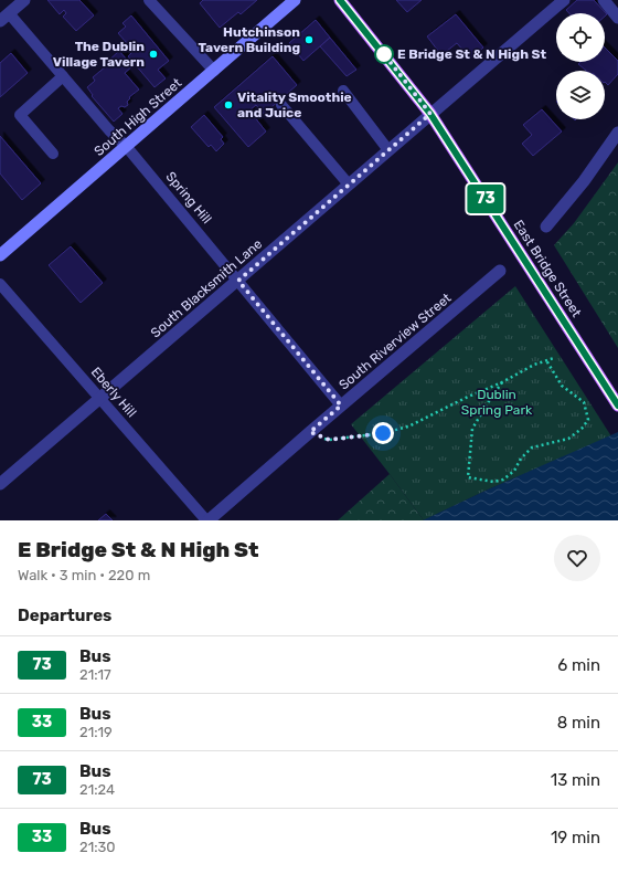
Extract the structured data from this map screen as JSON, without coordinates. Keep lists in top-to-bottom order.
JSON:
{
  "streets": {
    "main road": ["South High Street", "East Bridge Street"],
    "street": ["South Blacksmith Lane", "South Riverview Street"],
    "lane": ["Spring Hill", "Eberly Hill"]
  },
  "crossings": [
    ["South High Street", "Spring Hill"],
    ["Spring Hill", "South Blacksmith Lane"],
    ["Spring Hill", "South Riverview Street"],
    ["East Bridge Street", "South Blacksmith Lane"],
    ["South Blacksmith Lane", "Eberly Hill"],
    ["South Riverview Street", "Eberly Hill"]
  ],
  "parks": ["Dublin Spring Park"],
  "places": [
    "Hutchinson Tavern Building",
    "The Dublin Village Tavern",
    "E Bridge St & N High St",
    "Vitality Smoothie and Juice"
  ],
  "lines": ["bus line 73"],
  "page": {
    "on_map": "73",
    "heading": [
      ["E Bridge St & N High St", "Walk · 3 min · 220 m"],
      "Departures"
    ],
    "list": [
      {
        "mark": "73",
        "name": "Bus",
        "note": "21:17",
        "value": "6 min"
      },
      {
        "mark": "33",
        "name": "Bus",
        "note": "21:19",
        "value": "8 min"
      },
      {
        "mark": "73",
        "name": "Bus",
        "note": "21:24",
        "value": "13 min"
      },
      {
        "mark": "33",
        "name": "Bus",
        "note": "21:30",
        "value": "19 min"
      }
    ]
  }
}
